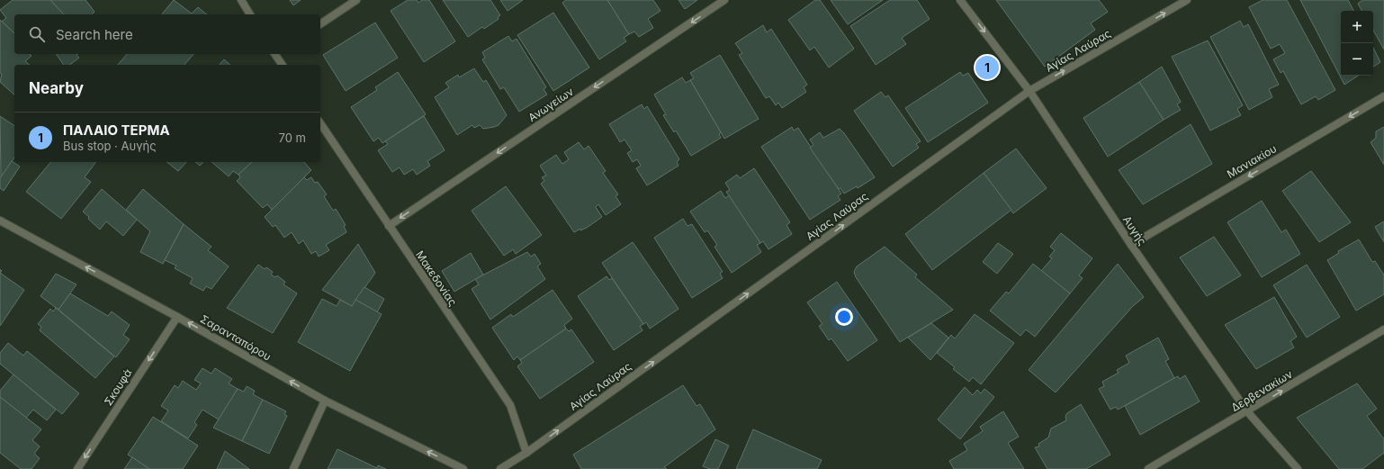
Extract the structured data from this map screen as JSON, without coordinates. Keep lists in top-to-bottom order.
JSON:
{
  "streets": {
    "street": [
      "Αγίας Λαύρας",
      "Ανωγείων",
      "Μανιακίου",
      "Αυγής",
      "Μακεδονίας",
      "Σαρανταπόρου",
      "Σκουφά",
      "Δερβενακίων"
    ]
  },
  "crossings": [
    ["Αγίας Λαύρας", "Αυγής"],
    ["Αγίας Λαύρας", "Μακεδονίας"],
    ["Ανωγείων", "Μακεδονίας"],
    ["Μανιακίου", "Αυγής"],
    ["Αυγής", "Δερβενακίων"],
    ["Σαρανταπόρου", "Σκουφά"]
  ],
  "one_way": [
    "Αγίας Λαύρας",
    "Ανωγείων",
    "Μανιακίου",
    "Σαρανταπόρου",
    "Σκουφά",
    "Δερβενακίων"
  ],
  "page": {
    "map_buttons": ["+", "−"],
    "search": "Search here",
    "pins": "1",
    "heading": "Nearby",
    "list": [
      {
        "mark": "1",
        "name": "ΠΑΛΑΙΟ ΤΕΡΜΑ",
        "note": "Bus stop · Αυγής",
        "value": "70 m"
      }
    ]
  }
}
